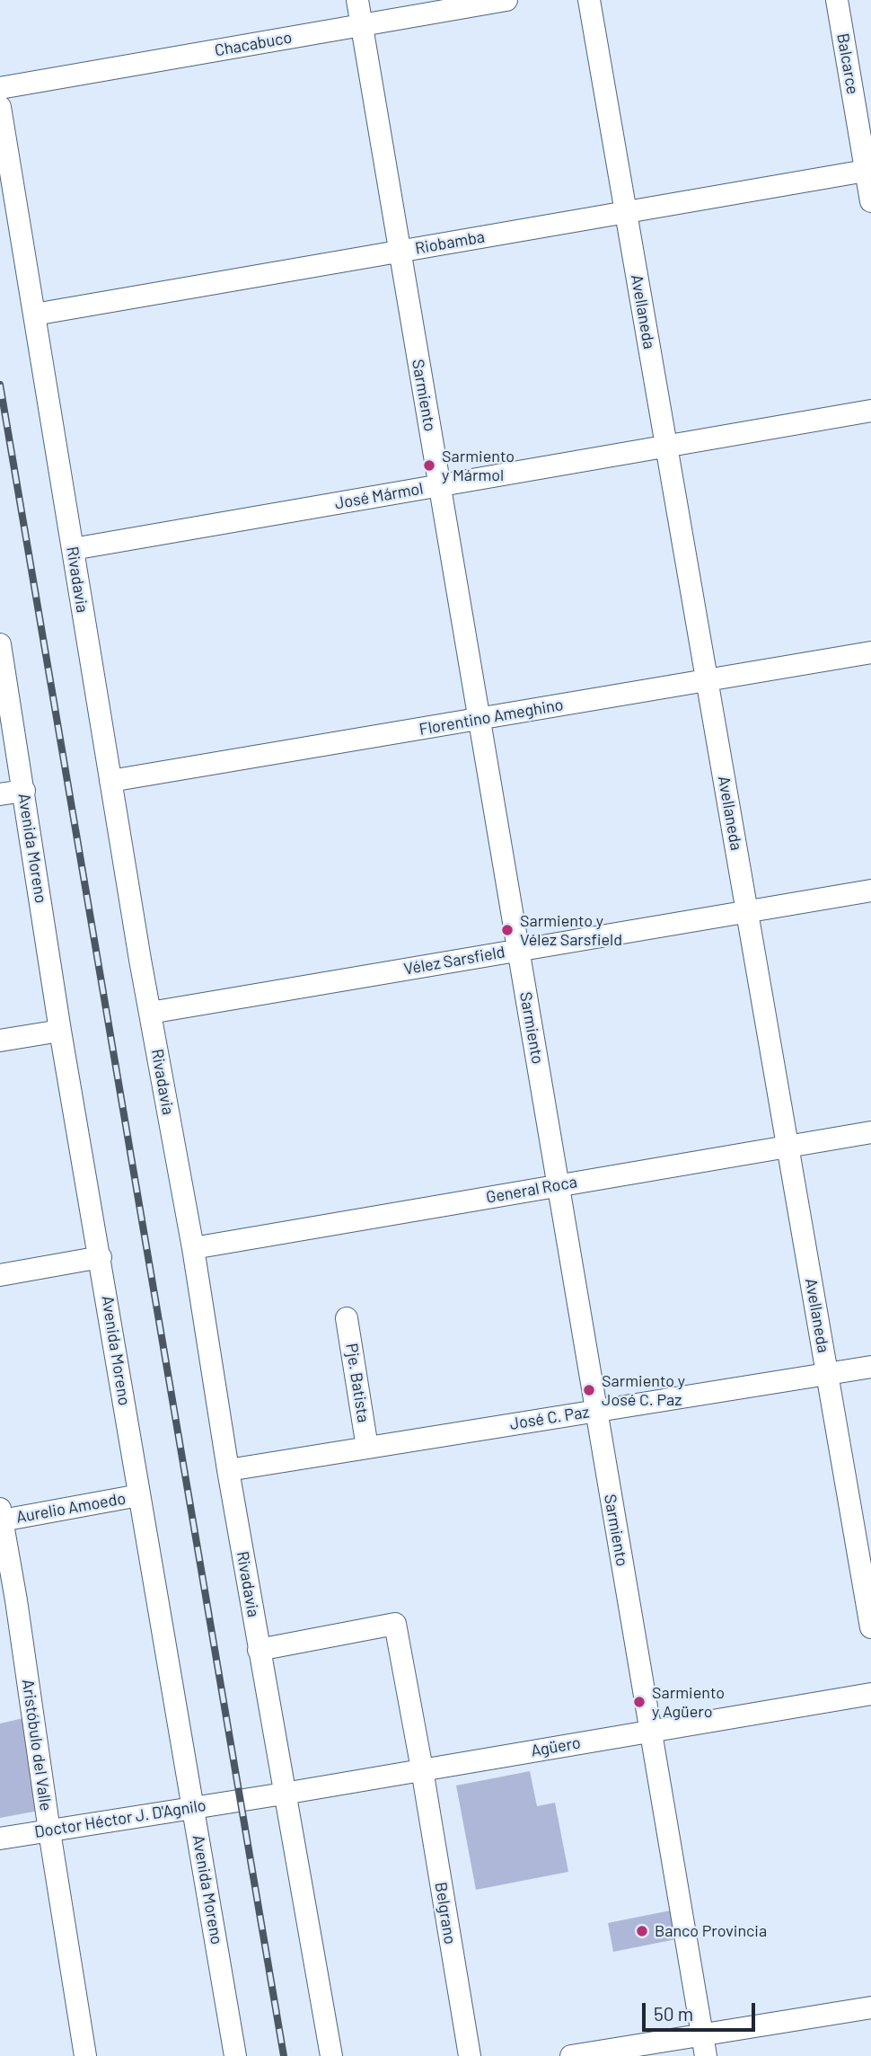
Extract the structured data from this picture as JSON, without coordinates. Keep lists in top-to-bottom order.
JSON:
{
  "streets": {
    "street": [
      "Chacabuco",
      "Balcarce",
      "Riobamba",
      "Avellaneda",
      "Sarmiento",
      "José Mármol",
      "Rivadavia",
      "Florentino Ameghino",
      "Avenida Moreno",
      "Vélez Sarsfield",
      "General Roca",
      "Pje. Batista",
      "José C. Paz",
      "Aurelio Amoedo",
      "Aristóbulo del Valle",
      "Agüero",
      "Doctor Héctor J. D'Agnilo",
      "Belgrano"
    ]
  },
  "crossings": [
    ["Chacabuco", "Sarmiento"],
    ["Balcarce", "Riobamba"],
    ["Riobamba", "Avellaneda"],
    ["Riobamba", "Sarmiento"],
    ["Riobamba", "Rivadavia"],
    ["Avellaneda", "José Mármol"],
    ["Avellaneda", "Florentino Ameghino"],
    ["Avellaneda", "Vélez Sarsfield"],
    ["Avellaneda", "General Roca"],
    ["Avellaneda", "José C. Paz"],
    ["Sarmiento", "José Mármol"],
    ["Sarmiento", "Florentino Ameghino"],
    ["Sarmiento", "Vélez Sarsfield"],
    ["Sarmiento", "General Roca"],
    ["Sarmiento", "José C. Paz"],
    ["Sarmiento", "Agüero"],
    ["José Mármol", "Rivadavia"],
    ["Rivadavia", "Florentino Ameghino"],
    ["Rivadavia", "Vélez Sarsfield"],
    ["Rivadavia", "General Roca"],
    ["Rivadavia", "José C. Paz"],
    ["Rivadavia", "Agüero"],
    ["Rivadavia", "Belgrano"],
    ["Avenida Moreno", "Aurelio Amoedo"],
    ["Avenida Moreno", "Doctor Héctor J. D'Agnilo"],
    ["Pje. Batista", "José C. Paz"],
    ["Aurelio Amoedo", "Aristóbulo del Valle"],
    ["Aristóbulo del Valle", "Doctor Héctor J. D'Agnilo"],
    ["Agüero", "Doctor Héctor J. D'Agnilo"],
    ["Agüero", "Belgrano"]
  ],
  "places": [
    "Sarmiento y Mármol",
    "Sarmiento y Vélez Sarsfield",
    "Sarmiento y José C. Paz",
    "Sarmiento y Agüero",
    "Banco Provincia"
  ],
  "scale_bar": "50 m"
}
